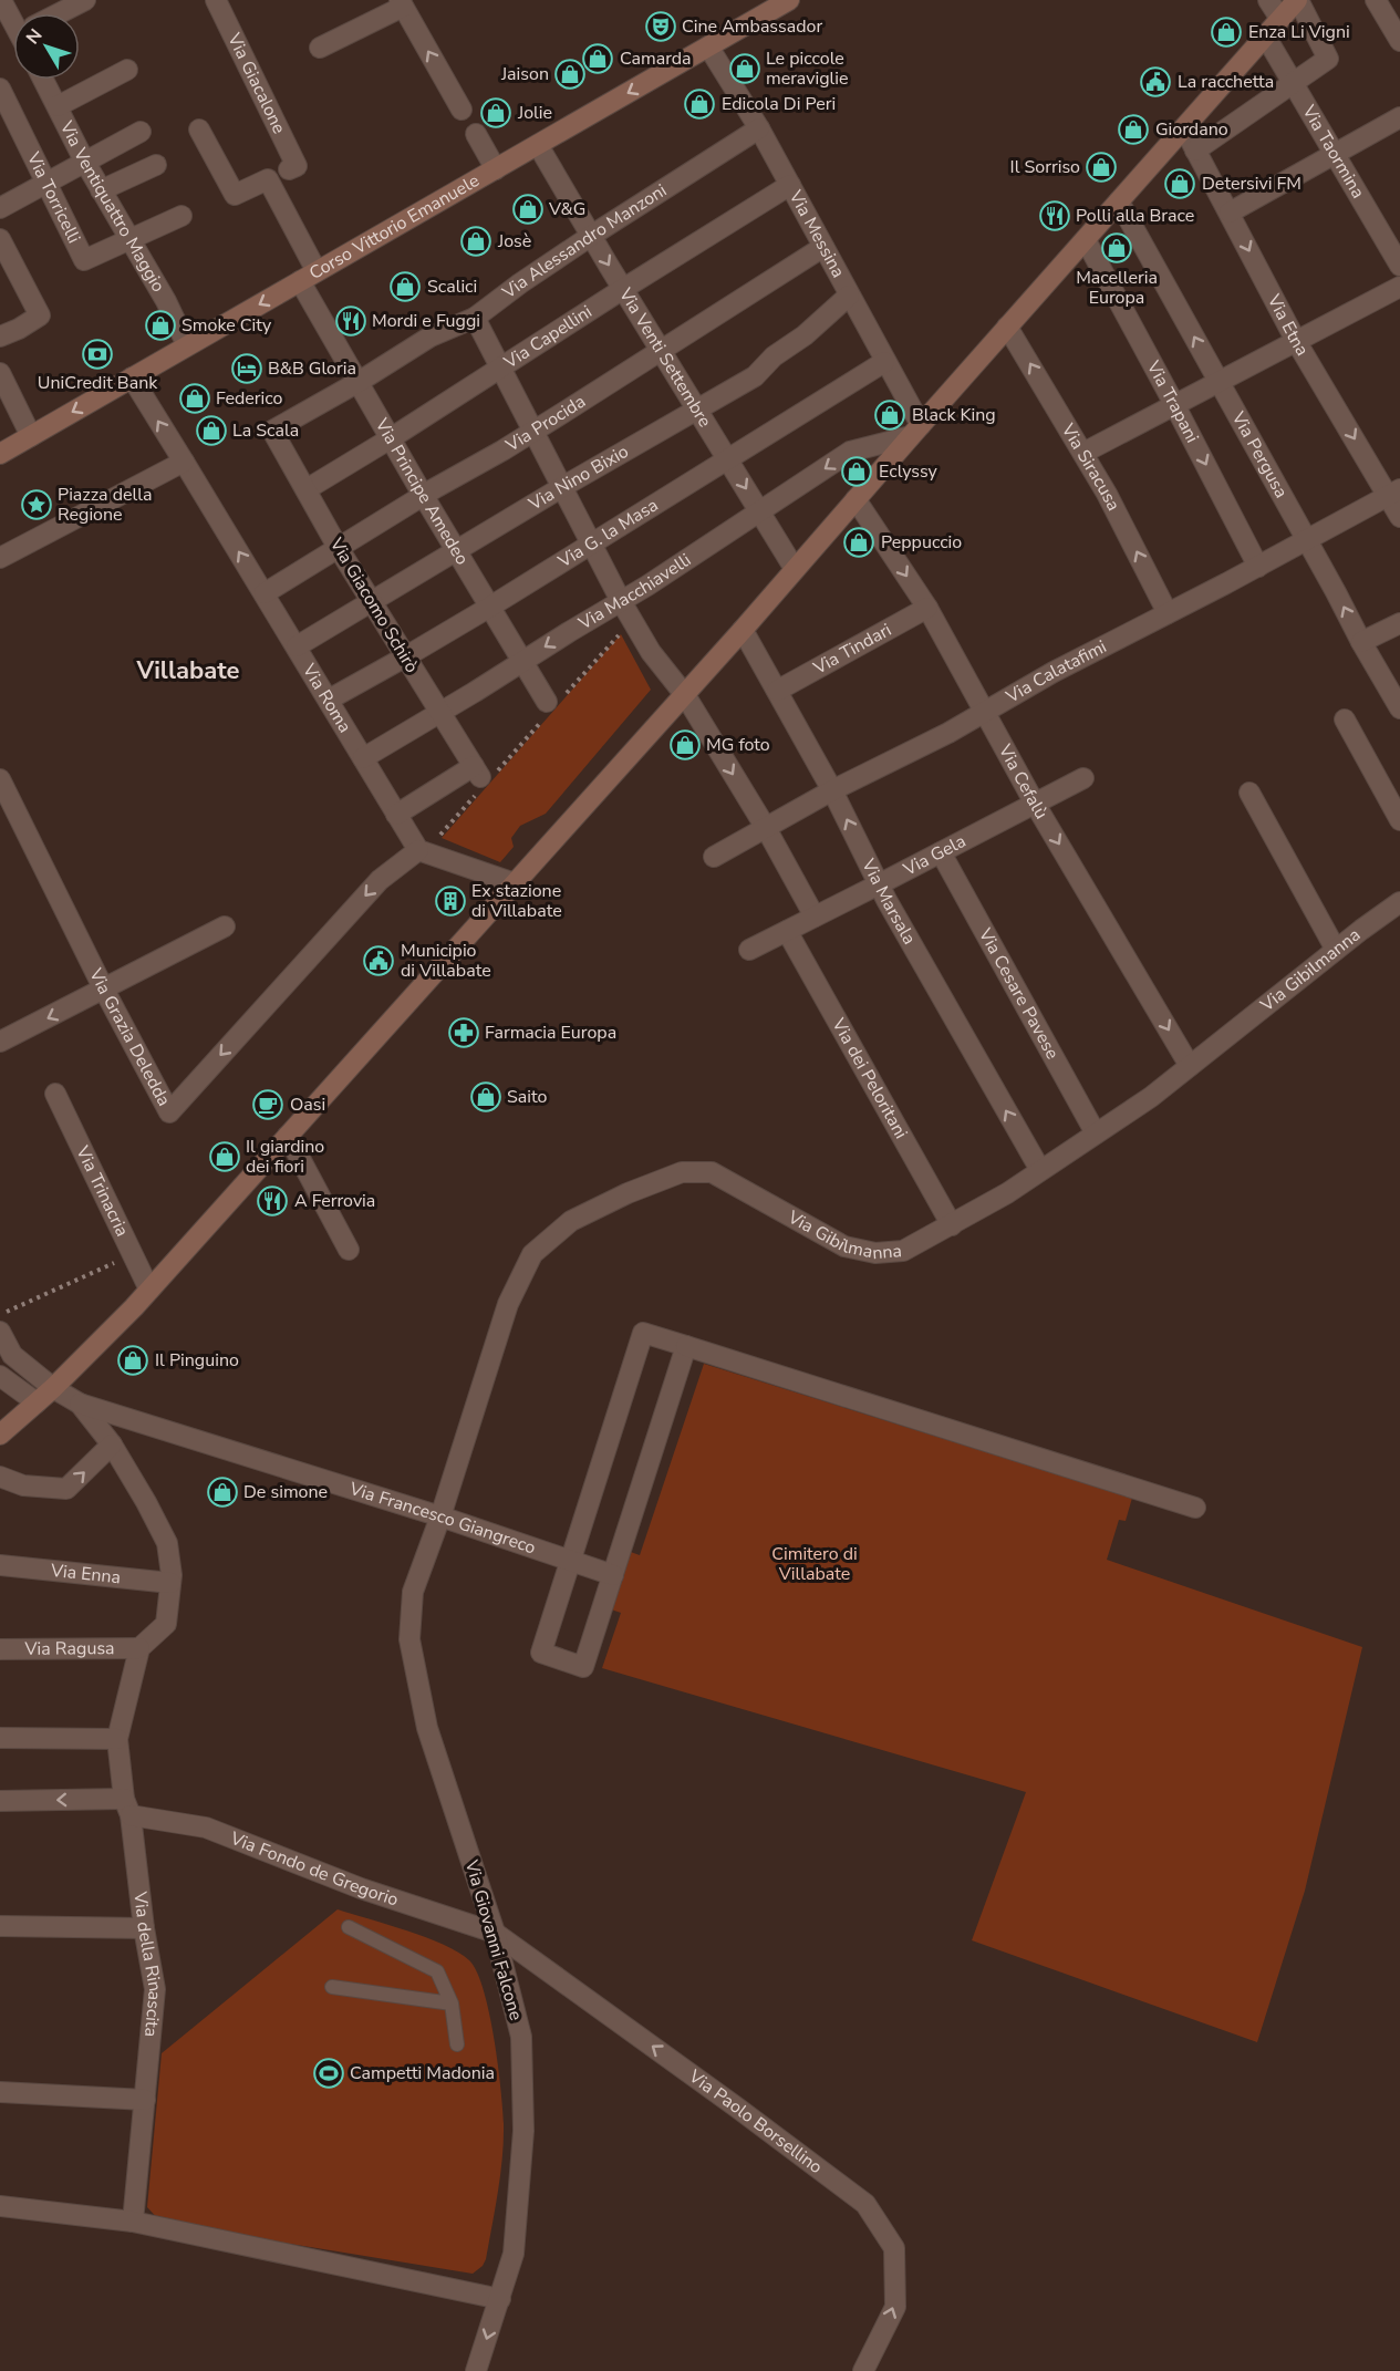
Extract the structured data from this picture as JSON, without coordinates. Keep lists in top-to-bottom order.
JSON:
{
  "streets": {
    "main road": ["Corso Vittorio Emanuele"],
    "street": [
      "Via Giacalone",
      "Via Taormina",
      "Via Torricelli",
      "Via Ventiquattro Maggio",
      "Via Messina",
      "Via Alessandro Manzoni",
      "Via Etna",
      "Via Capellini",
      "Via Venti Settembre",
      "Via Trapani",
      "Via Procida",
      "Via Pergusa",
      "Via Siracusa",
      "Via Nino Bixio",
      "Via Principe Amedeo",
      "Via G. la Masa",
      "Via Macchiavelli",
      "Via Giacomo Schirò",
      "Via Tindari",
      "Via Calatafimi",
      "Via Roma",
      "Via Cefalù",
      "Via Gela",
      "Via Marsala",
      "Via Gibilmanna",
      "Via Cesare Pavese",
      "Via Grazia Deledda",
      "Via dei Peloritani",
      "Via Trinacria",
      "Via Francesco Giangreco",
      "Via Enna",
      "Via Ragusa",
      "Via Fondo de Gregorio",
      "Via Giovanni Falcone",
      "Via della Rinascita",
      "Via Paolo Borsellino"
    ]
  },
  "crossings": [
    ["Via Giacalone", "Corso Vittorio Emanuele"],
    ["Via Giacalone", "Via Principe Amedeo"],
    ["Via Torricelli", "Via Ventiquattro Maggio"],
    ["Via Ventiquattro Maggio", "Corso Vittorio Emanuele"],
    ["Corso Vittorio Emanuele", "Via Messina"],
    ["Corso Vittorio Emanuele", "Via Venti Settembre"],
    ["Corso Vittorio Emanuele", "Via Principe Amedeo"],
    ["Via Messina", "Via Alessandro Manzoni"],
    ["Via Messina", "Via Capellini"],
    ["Via Messina", "Via Procida"],
    ["Via Messina", "Via Nino Bixio"],
    ["Via Messina", "Via G. la Masa"],
    ["Via Messina", "Via Macchiavelli"],
    ["Via Alessandro Manzoni", "Via Venti Settembre"],
    ["Via Alessandro Manzoni", "Via Principe Amedeo"],
    ["Via Alessandro Manzoni", "Via Giacomo Schirò"],
    ["Via Etna", "Via Calatafimi"],
    ["Via Capellini", "Via Venti Settembre"],
    ["Via Capellini", "Via Principe Amedeo"],
    ["Via Capellini", "Via Giacomo Schirò"],
    ["Via Venti Settembre", "Via Procida"],
    ["Via Venti Settembre", "Via Nino Bixio"],
    ["Via Venti Settembre", "Via G. la Masa"],
    ["Via Venti Settembre", "Via Macchiavelli"],
    ["Via Trapani", "Via Calatafimi"],
    ["Via Procida", "Via Principe Amedeo"],
    ["Via Procida", "Via Giacomo Schirò"],
    ["Via Procida", "Via Roma"],
    ["Via Pergusa", "Via Calatafimi"],
    ["Via Siracusa", "Via Calatafimi"],
    ["Via Nino Bixio", "Via Principe Amedeo"],
    ["Via Nino Bixio", "Via Giacomo Schirò"],
    ["Via Nino Bixio", "Via Roma"],
    ["Via Principe Amedeo", "Via G. la Masa"],
    ["Via Principe Amedeo", "Via Macchiavelli"],
    ["Via G. la Masa", "Via Giacomo Schirò"],
    ["Via G. la Masa", "Via Roma"],
    ["Via Macchiavelli", "Via Giacomo Schirò"],
    ["Via Macchiavelli", "Via Roma"],
    ["Via Tindari", "Via Cefalù"],
    ["Via Tindari", "Via Marsala"],
    ["Via Calatafimi", "Via Cefalù"],
    ["Via Calatafimi", "Via Marsala"],
    ["Via Roma", "Via Grazia Deledda"],
    ["Via Cefalù", "Via Gela"],
    ["Via Cefalù", "Via Gibilmanna"],
    ["Via Gela", "Via Marsala"],
    ["Via Gela", "Via Cesare Pavese"],
    ["Via Gela", "Via dei Peloritani"],
    ["Via Marsala", "Via Gibilmanna"],
    ["Via Gibilmanna", "Via Cesare Pavese"],
    ["Via Gibilmanna", "Via dei Peloritani"],
    ["Via Gibilmanna", "Via Francesco Giangreco"],
    ["Via Gibilmanna", "Via Giovanni Falcone"],
    ["Via Francesco Giangreco", "Via Giovanni Falcone"],
    ["Via Ragusa", "Via della Rinascita"],
    ["Via Fondo de Gregorio", "Via Giovanni Falcone"],
    ["Via Fondo de Gregorio", "Via della Rinascita"],
    ["Via Fondo de Gregorio", "Via Paolo Borsellino"],
    ["Via Giovanni Falcone", "Via Paolo Borsellino"]
  ],
  "one_way": [
    "Corso Vittorio Emanuele",
    "Via Etna",
    "Via Trapani",
    "Via Pergusa",
    "Via Siracusa",
    "Via Macchiavelli",
    "Via Cefalù",
    "Via Marsala",
    "Via Paolo Borsellino"
  ],
  "districts": ["Villabate"],
  "parks": ["Cimitero di Villabate"],
  "places": {
    "theatre": ["Cine Ambassador"],
    "shop": [
      "Enza Li Vigni",
      "Camarda",
      "Le piccole meraviglie",
      "Jaison",
      "Edicola Di Peri",
      "Jolie",
      "Giordano",
      "Il Sorriso",
      "Detersivi FM",
      "V&G",
      "Josè",
      "Macelleria Europa",
      "Scalici",
      "Smoke City",
      "Federico",
      "Black King",
      "La Scala",
      "Eclyssy",
      "Peppuccio",
      "MG foto",
      "Saito",
      "Il giardino dei fiori",
      "Il Pinguino",
      "De simone"
    ],
    "public building": ["La racchetta", "Municipio di Villabate"],
    "restaurant": ["Polli alla Brace", "Mordi e Fuggi", "A Ferrovia"],
    "bank": ["UniCredit Bank"],
    "hotel": ["B&B Gloria"],
    "place": ["Piazza della Regione"],
    "building": ["Ex stazione di Villabate"],
    "pharmacy": ["Farmacia Europa"],
    "cafe": ["Oasi"],
    "sports": ["Campetti Madonia"]
  },
  "north": "top left"
}
